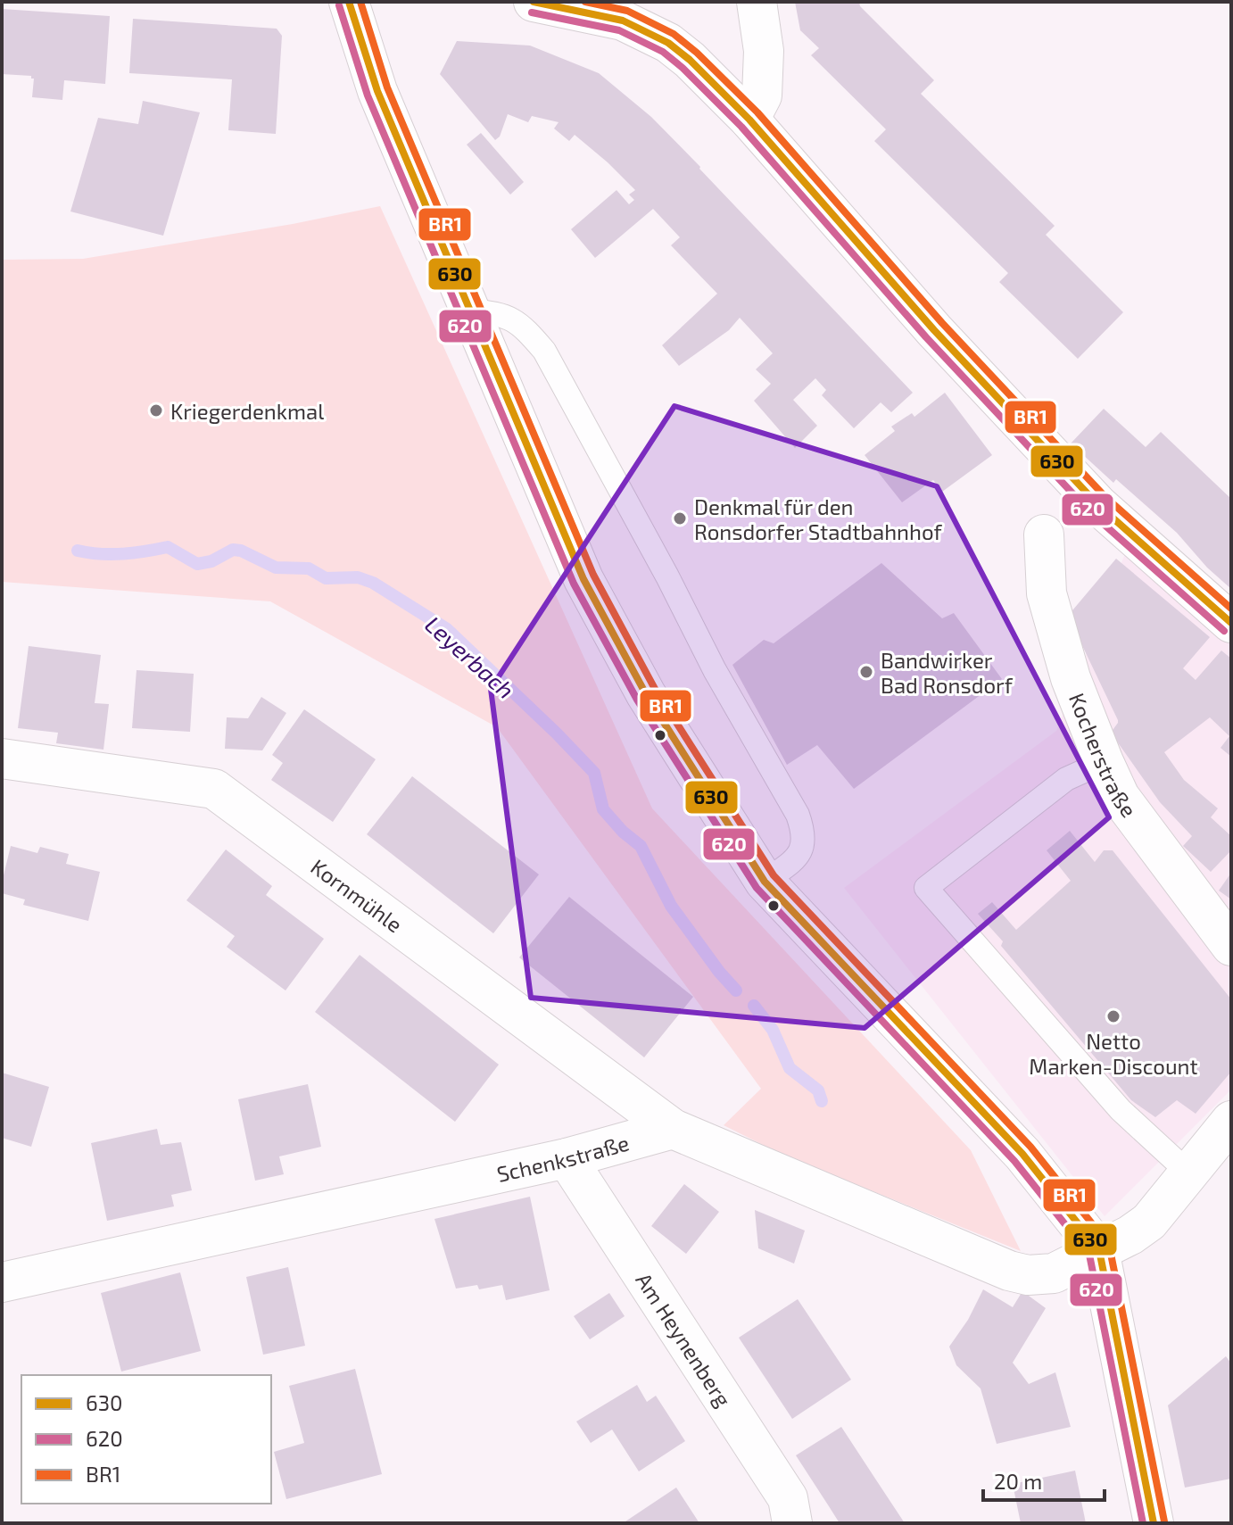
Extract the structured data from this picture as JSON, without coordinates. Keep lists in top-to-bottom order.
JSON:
{
  "streets": {
    "street": [
      "Kocherstraße",
      "Kornmühle",
      "Schenkstraße",
      "Am Heynenberg"
    ]
  },
  "crossings": [
    ["Kornmühle", "Schenkstraße"],
    ["Schenkstraße", "Am Heynenberg"]
  ],
  "water": ["Leyerbach"],
  "places": [
    "Kriegerdenkmal",
    "Denkmal für den Ronsdorfer Stadtbahnhof",
    "Bandwirker Bad Ronsdorf",
    "Netto Marken-Discount"
  ],
  "lines": ["transit line 630", "transit line BR1", "transit line 620"],
  "legend": ["630", "620", "BR1"],
  "scale_bar": "20 m"
}
